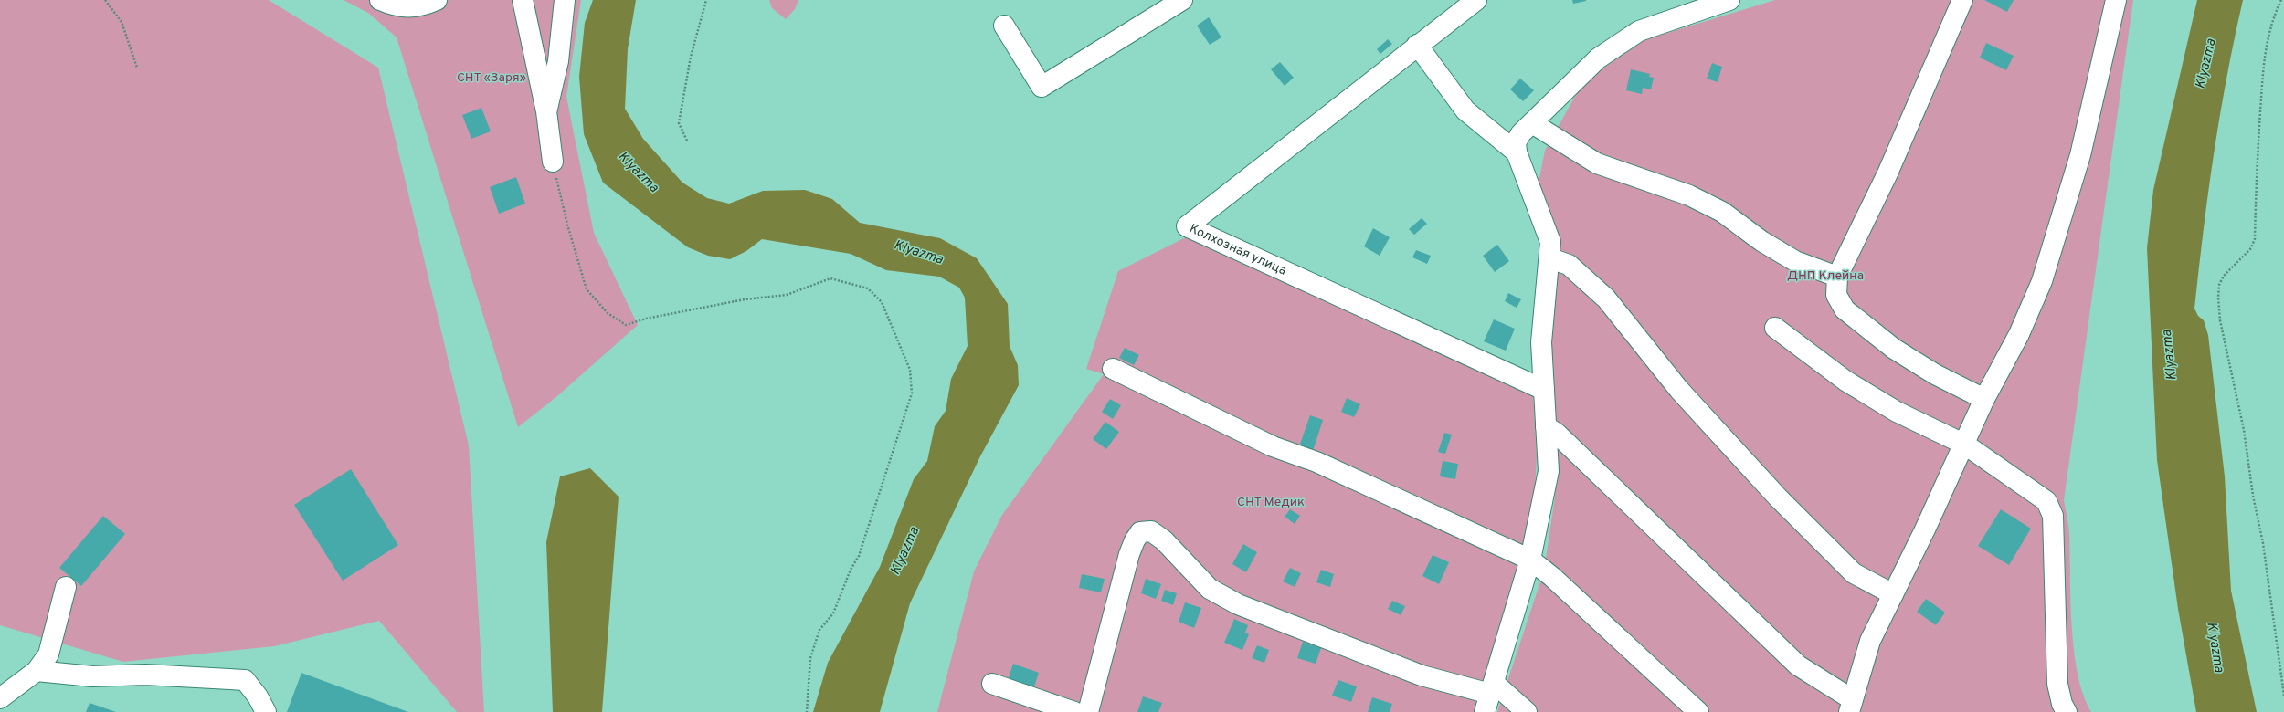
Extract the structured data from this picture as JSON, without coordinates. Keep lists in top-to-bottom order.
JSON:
{
  "streets": {
    "street": ["Колхозная улица"]
  },
  "water": ["Klyazma"],
  "parks": ["СНТ «Заря»", "ДНП Клейна", "СНТ Медик"]
}
